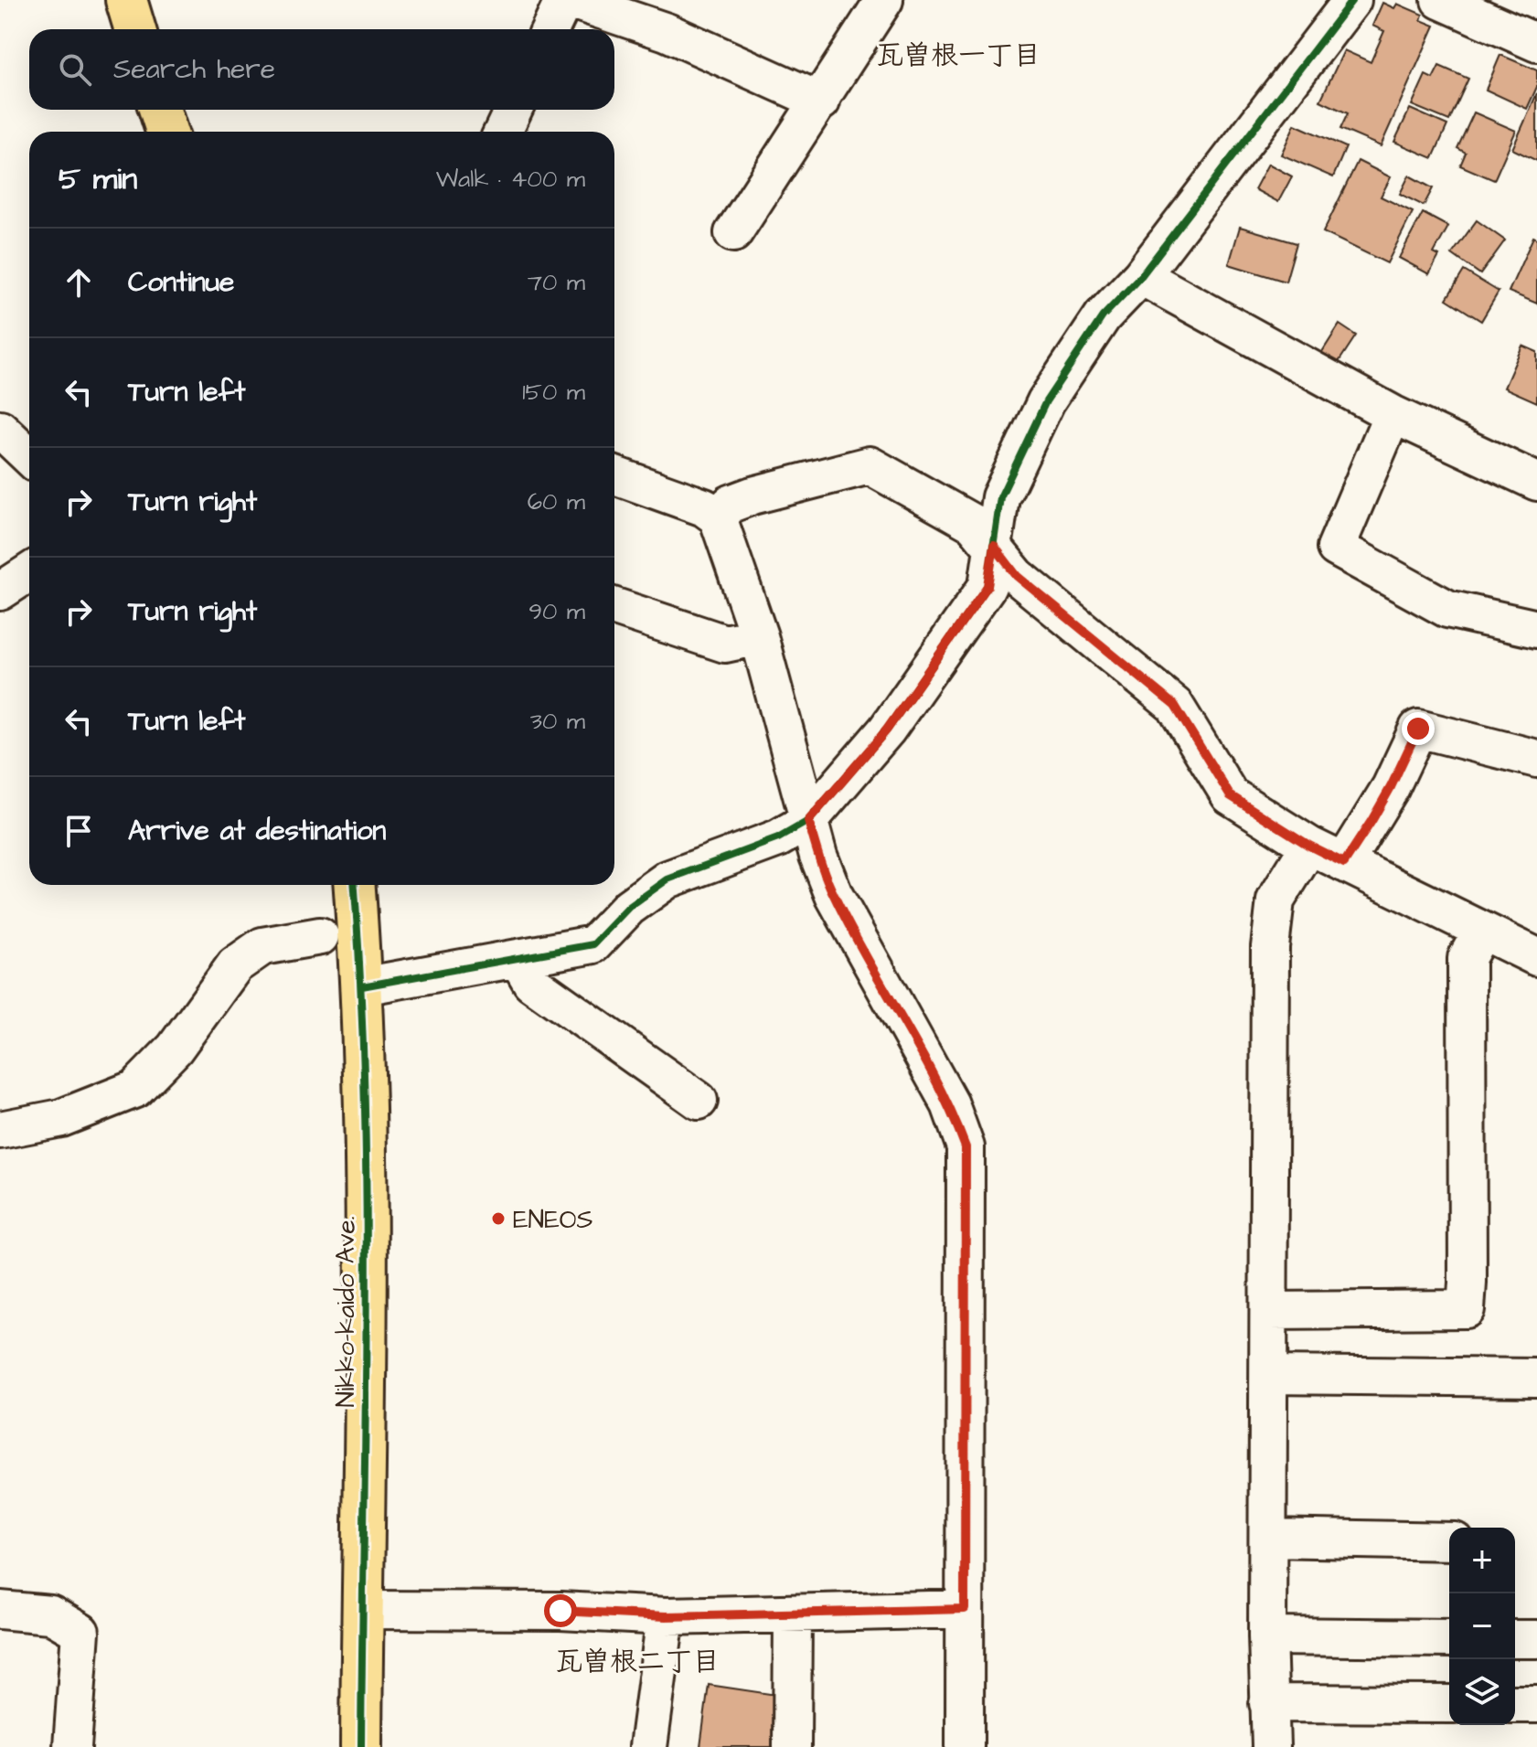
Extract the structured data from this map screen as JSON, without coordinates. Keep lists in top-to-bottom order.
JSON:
{
  "streets": {
    "main road": ["Nikko-kaido Ave."]
  },
  "districts": ["瓦曽根一丁目", "瓦曽根二丁目"],
  "places": ["ENEOS"],
  "page": {
    "search": "Search here",
    "heading": ["5 min", "Walk · 400 m"],
    "list": [
      ["Continue", "70 m"],
      ["Turn left", "150 m"],
      ["Turn right", "60 m"],
      ["Turn right", "90 m"],
      ["Turn left", "30 m"],
      "Arrive at destination"
    ],
    "map_buttons": ["+", "−"]
  }
}
